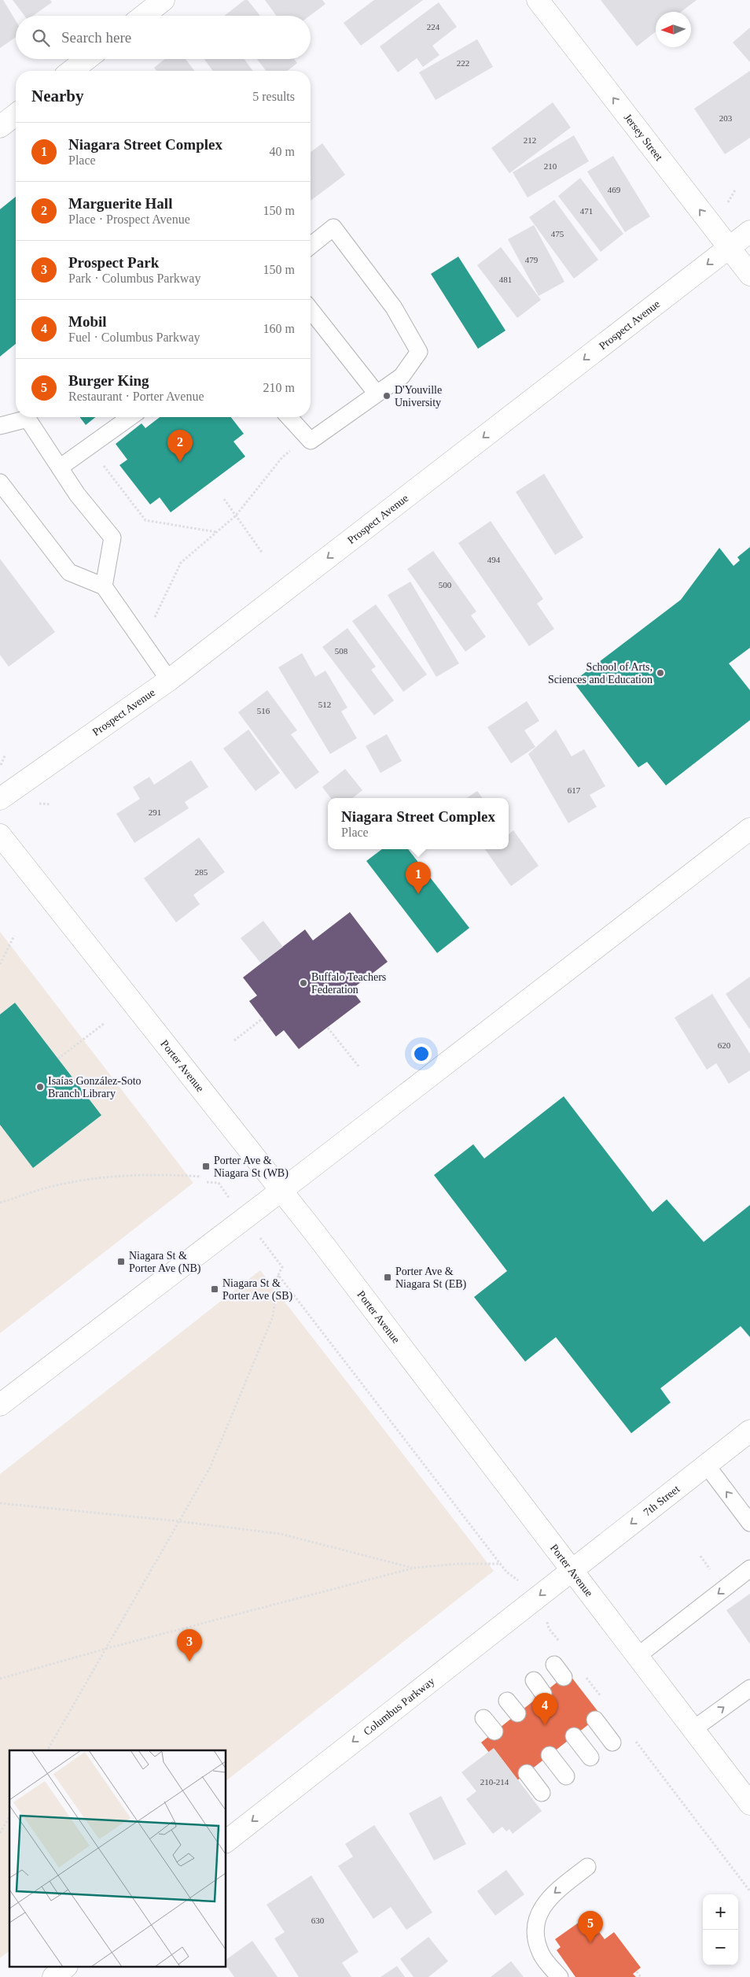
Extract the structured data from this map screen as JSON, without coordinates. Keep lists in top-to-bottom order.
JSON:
{
  "streets": {
    "street": [
      "Jersey Street",
      "Prospect Avenue",
      "Porter Avenue",
      "7th Street",
      "Columbus Parkway"
    ]
  },
  "crossings": [
    ["Jersey Street", "Prospect Avenue"],
    ["Porter Avenue", "7th Street"],
    ["Porter Avenue", "Columbus Parkway"],
    ["7th Street", "Columbus Parkway"]
  ],
  "one_way": [
    "Jersey Street",
    "Prospect Avenue",
    "7th Street",
    "Columbus Parkway"
  ],
  "places": {
    "other": [
      "D'Youville University",
      "School of Arts, Sciences and Education",
      "Buffalo Teachers Federation",
      "Isaías González-Soto Branch Library"
    ],
    "transit": [
      "Porter Ave & Niagara St (WB)",
      "Niagara St & Porter Ave (NB)",
      "Porter Ave & Niagara St (EB)",
      "Niagara St & Porter Ave (SB)"
    ]
  },
  "house_numbers": [
    "224",
    "222",
    "203",
    "212",
    "210",
    "469",
    "471",
    "475",
    "479",
    "481",
    "494",
    "500",
    "508",
    "512",
    "516",
    "617",
    "291",
    "285",
    "620",
    "210-214",
    "630"
  ],
  "north": "left",
  "page": {
    "search": "Search here",
    "heading": ["Nearby", "5 results"],
    "list": [
      {
        "mark": "1",
        "name": "Niagara Street Complex",
        "note": "Place",
        "value": "40 m"
      },
      {
        "mark": "2",
        "name": "Marguerite Hall",
        "note": "Place · Prospect Avenue",
        "value": "150 m"
      },
      {
        "mark": "3",
        "name": "Prospect Park",
        "note": "Park · Columbus Parkway",
        "value": "150 m"
      },
      {
        "mark": "4",
        "name": "Mobil",
        "note": "Fuel · Columbus Parkway",
        "value": "160 m"
      },
      {
        "mark": "5",
        "name": "Burger King",
        "note": "Restaurant · Porter Avenue",
        "value": "210 m"
      }
    ],
    "pins": [
      "2",
      "1",
      "3",
      "4",
      "5"
    ],
    "popup": ["Niagara Street Complex", "Place"],
    "map_buttons": ["+", "−"]
  }
}
